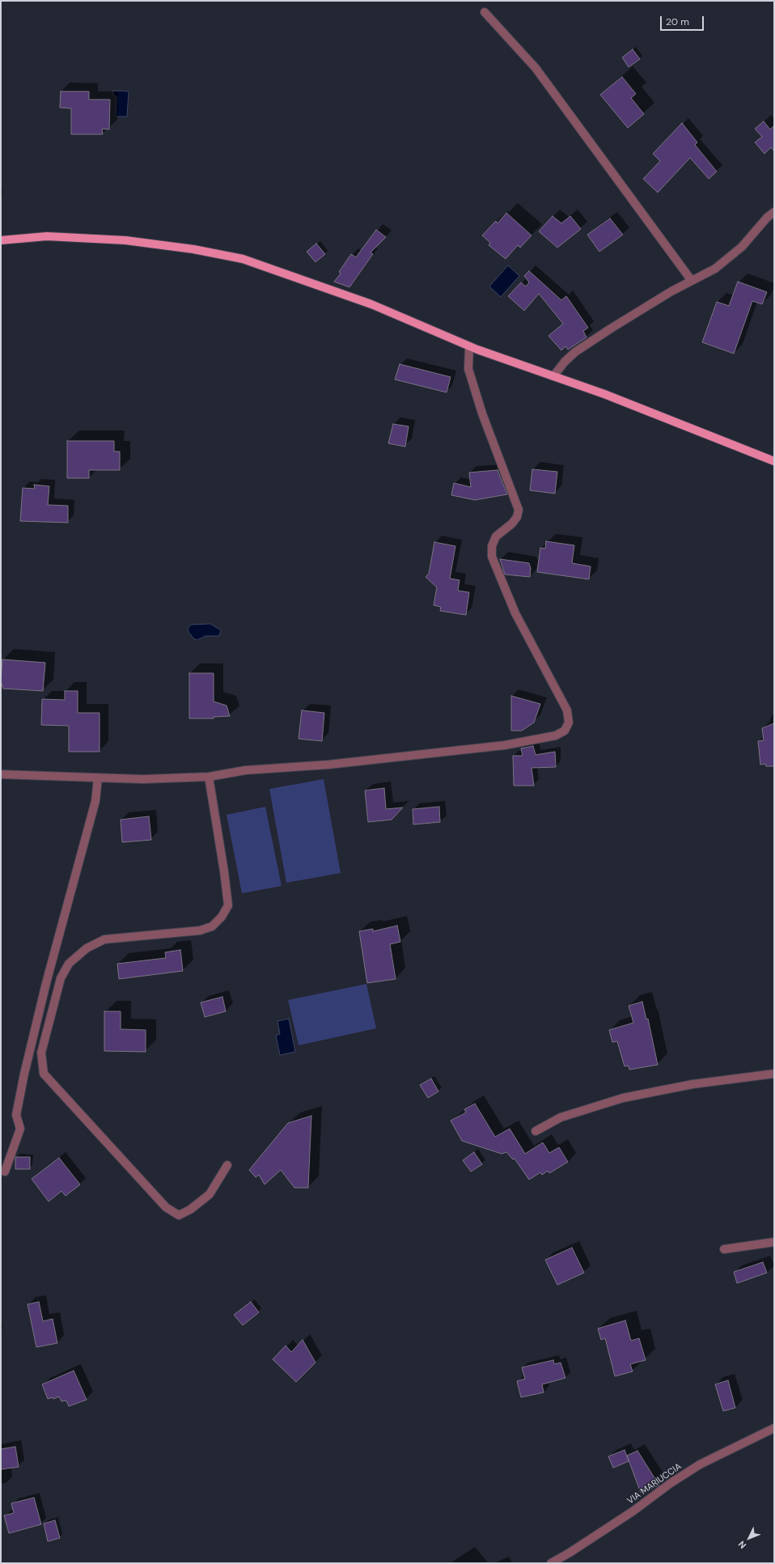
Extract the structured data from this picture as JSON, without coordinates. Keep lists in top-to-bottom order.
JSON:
{
  "streets": {
    "street": ["VIA MARIUCCIA"]
  },
  "scale_bar": "20 m",
  "north": "bottom left"
}
